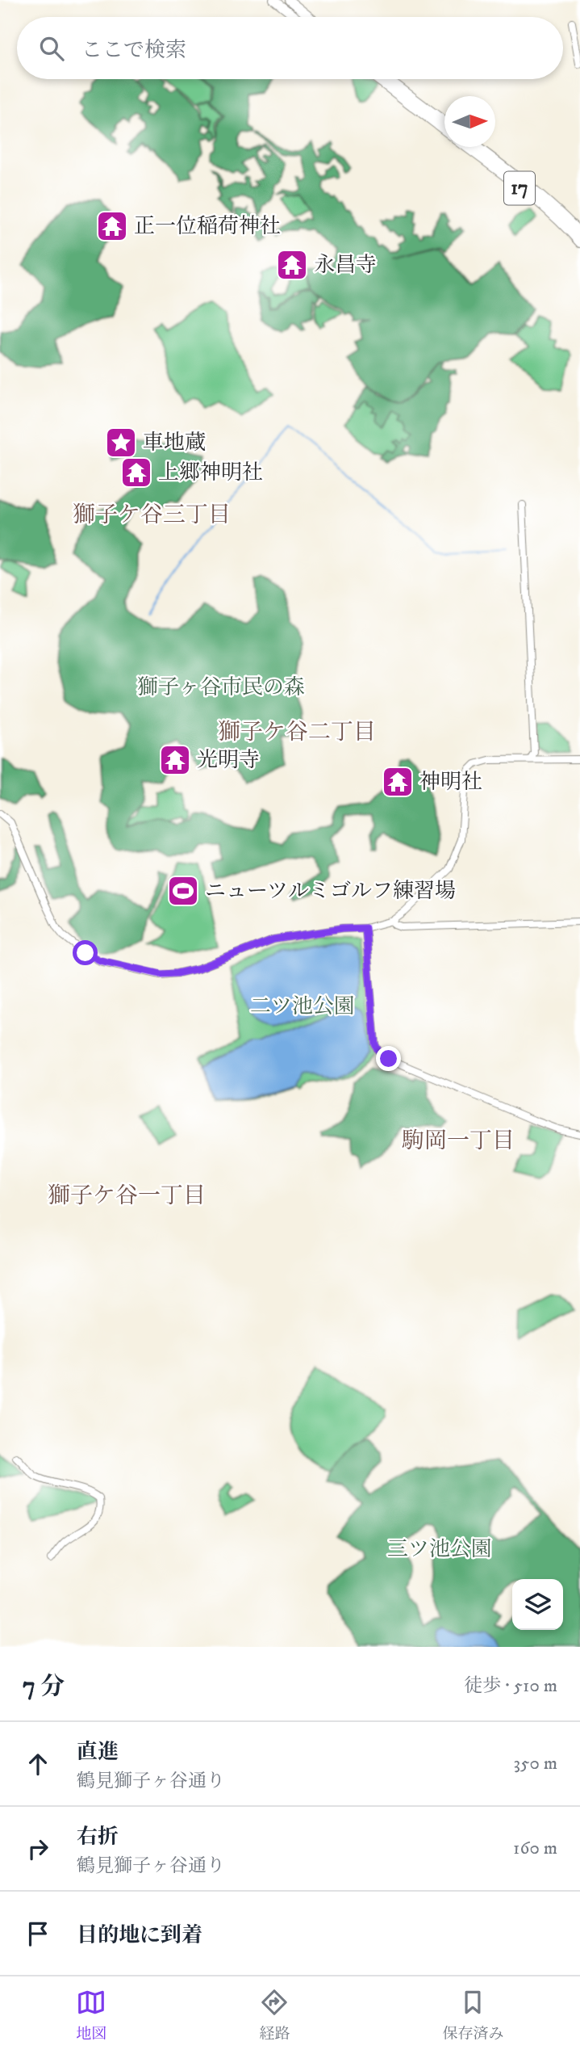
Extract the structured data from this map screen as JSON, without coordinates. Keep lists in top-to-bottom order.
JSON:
{
  "streets": {
    "main road": ["17"]
  },
  "districts": [
    "獅子ケ谷三丁目",
    "獅子ケ谷二丁目",
    "駒岡一丁目",
    "獅子ケ谷一丁目"
  ],
  "parks": ["獅子ヶ谷市民の森", "二ツ池公園", "三ツ池公園"],
  "places": {
    "temple": [
      "正一位稲荷神社",
      "永昌寺",
      "上郷神明社",
      "光明寺",
      "神明社"
    ],
    "place": ["車地蔵"],
    "sports": ["ニューツルミゴルフ練習場"]
  },
  "north": "right",
  "page": {
    "search": "ここで検索",
    "heading": ["7 分", "徒歩 · 510 m"],
    "list": [
      ["直進", "鶴見獅子ヶ谷通り", "350 m"],
      ["右折", "鶴見獅子ヶ谷通り", "160 m"],
      "目的地に到着"
    ],
    "nav": ["地図", "経路", "保存済み"]
  }
}
